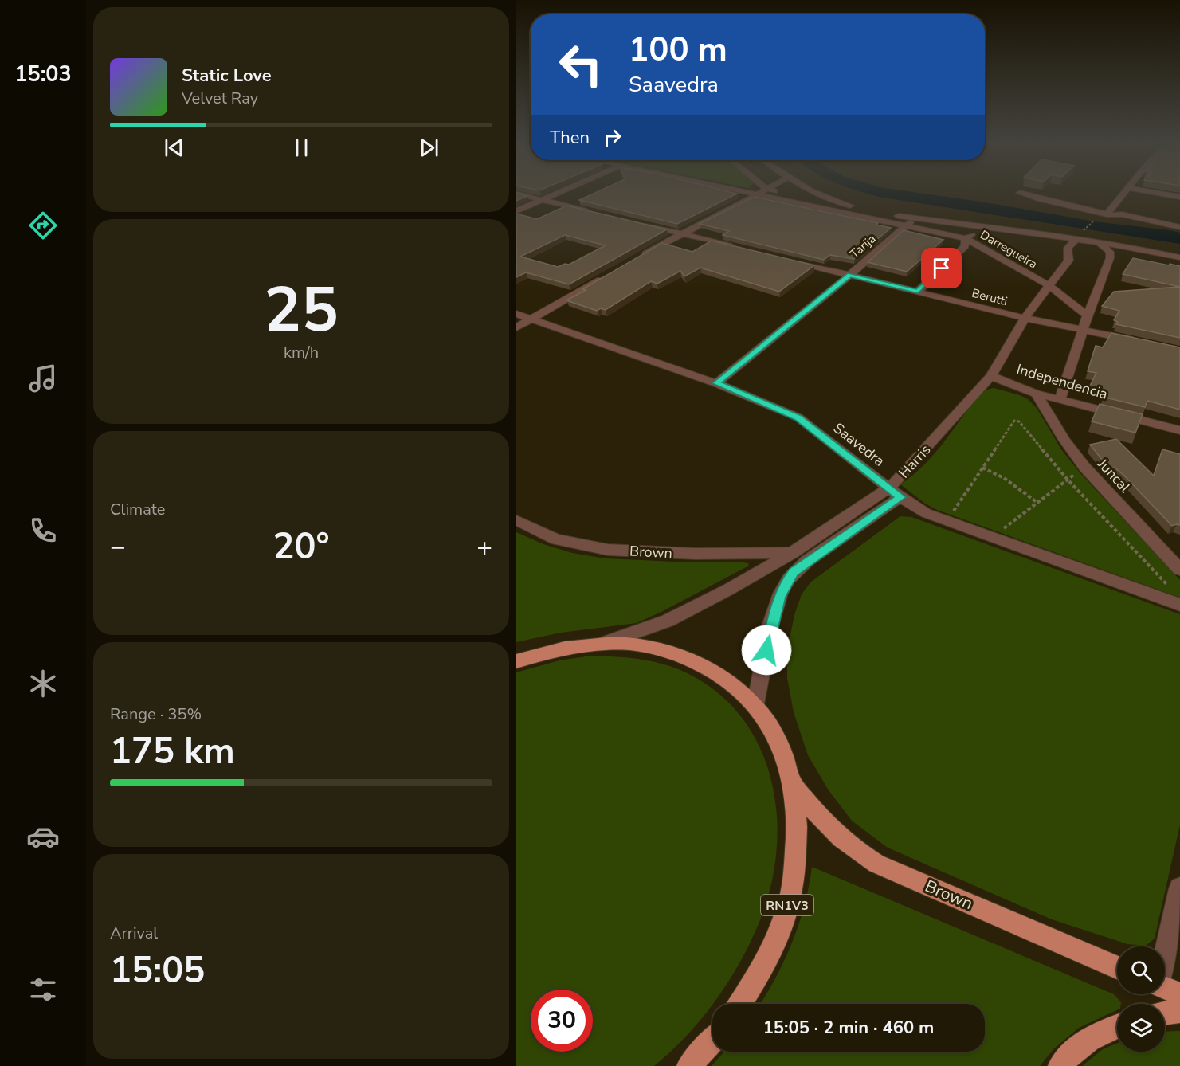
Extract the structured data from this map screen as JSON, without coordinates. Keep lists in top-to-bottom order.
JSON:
{
  "streets": {
    "main road": ["Brown", "RN1V3"],
    "street": [
      "Tarija",
      "Darregueira",
      "Berutti",
      "Independencia",
      "Saavedra",
      "Harris",
      "Juncal"
    ]
  },
  "crossings": [
    ["Tarija", "Darregueira"],
    ["Tarija", "Berutti"],
    ["Tarija", "Saavedra"],
    ["Darregueira", "Harris"],
    ["Berutti", "Harris"],
    ["Independencia", "Harris"],
    ["Independencia", "Juncal"],
    ["Saavedra", "Harris"],
    ["Harris", "Brown"],
    ["Harris", "RN1V3"],
    ["Brown", "RN1V3"]
  ],
  "page": {
    "tabs": "15:03",
    "turn": ["100 m", "Saavedra"],
    "song": ["Static Love", "Velvet Ray"],
    "then": "Then",
    "tile": [
      ["25", "km/h"],
      "Climate",
      ["Range · 35%", "175 km"],
      ["Arrival", "15:05"]
    ],
    "heat": ["−", "20°", "+"],
    "limit": "30",
    "trip": "15:05 · 2 min · 460 m"
  }
}
